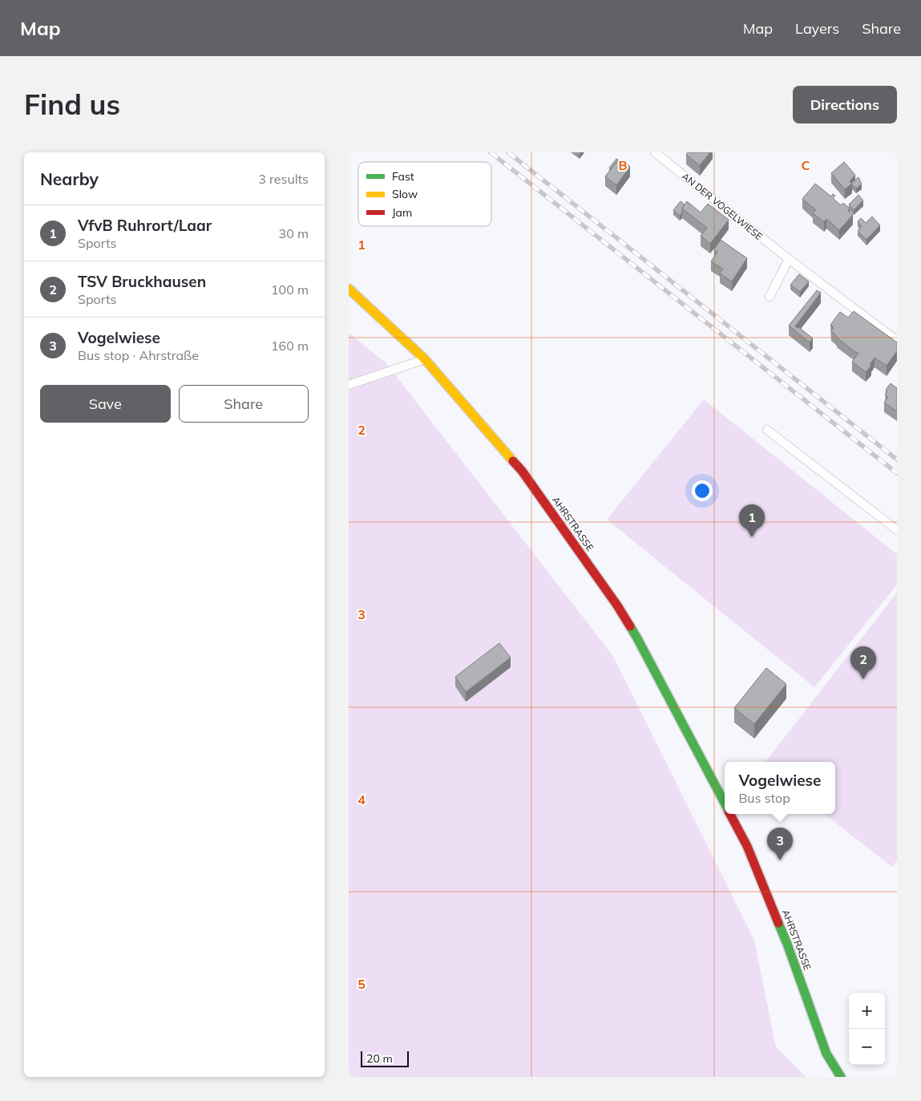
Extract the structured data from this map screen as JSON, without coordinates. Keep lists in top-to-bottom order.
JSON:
{
  "streets": {
    "street": ["AHRSTRASSE"],
    "lane": ["AN DER VOGELWIESE"]
  },
  "legend": ["Fast", "Slow", "Jam"],
  "scale_bar": "20 m",
  "page": {
    "header": "Map",
    "nav": ["Map", "Layers", "Share"],
    "buttons": [
      "Directions",
      ["Save", "Share"]
    ],
    "title": "Find us",
    "heading": ["Nearby", "3 results"],
    "list": [
      {
        "mark": "1",
        "name": "VfvB Ruhrort/Laar",
        "note": "Sports",
        "value": "30 m"
      },
      {
        "mark": "2",
        "name": "TSV Bruckhausen",
        "note": "Sports",
        "value": "100 m"
      },
      {
        "mark": "3",
        "name": "Vogelwiese",
        "note": "Bus stop · Ahrstraße",
        "value": "160 m"
      }
    ],
    "pins": ["1", "2", "3"],
    "popup": ["Vogelwiese", "Bus stop"],
    "map_buttons": ["+", "−"],
    "scale": "20 m"
  },
  "grid": {
    "columns": ["B", "C"],
    "rows": [
      "1",
      "2",
      "3",
      "4",
      "5"
    ]
  }
}
